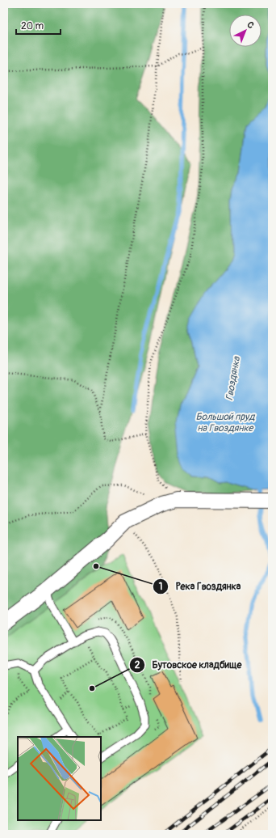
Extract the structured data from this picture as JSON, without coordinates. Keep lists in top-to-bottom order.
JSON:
{
  "water": ["Гвоздянка", "Большой пруд на Гвоздянке"],
  "places": ["Река Гвоздянка", "Бутовское кладбище"],
  "scale_bar": "20 m",
  "north": "top right"
}
